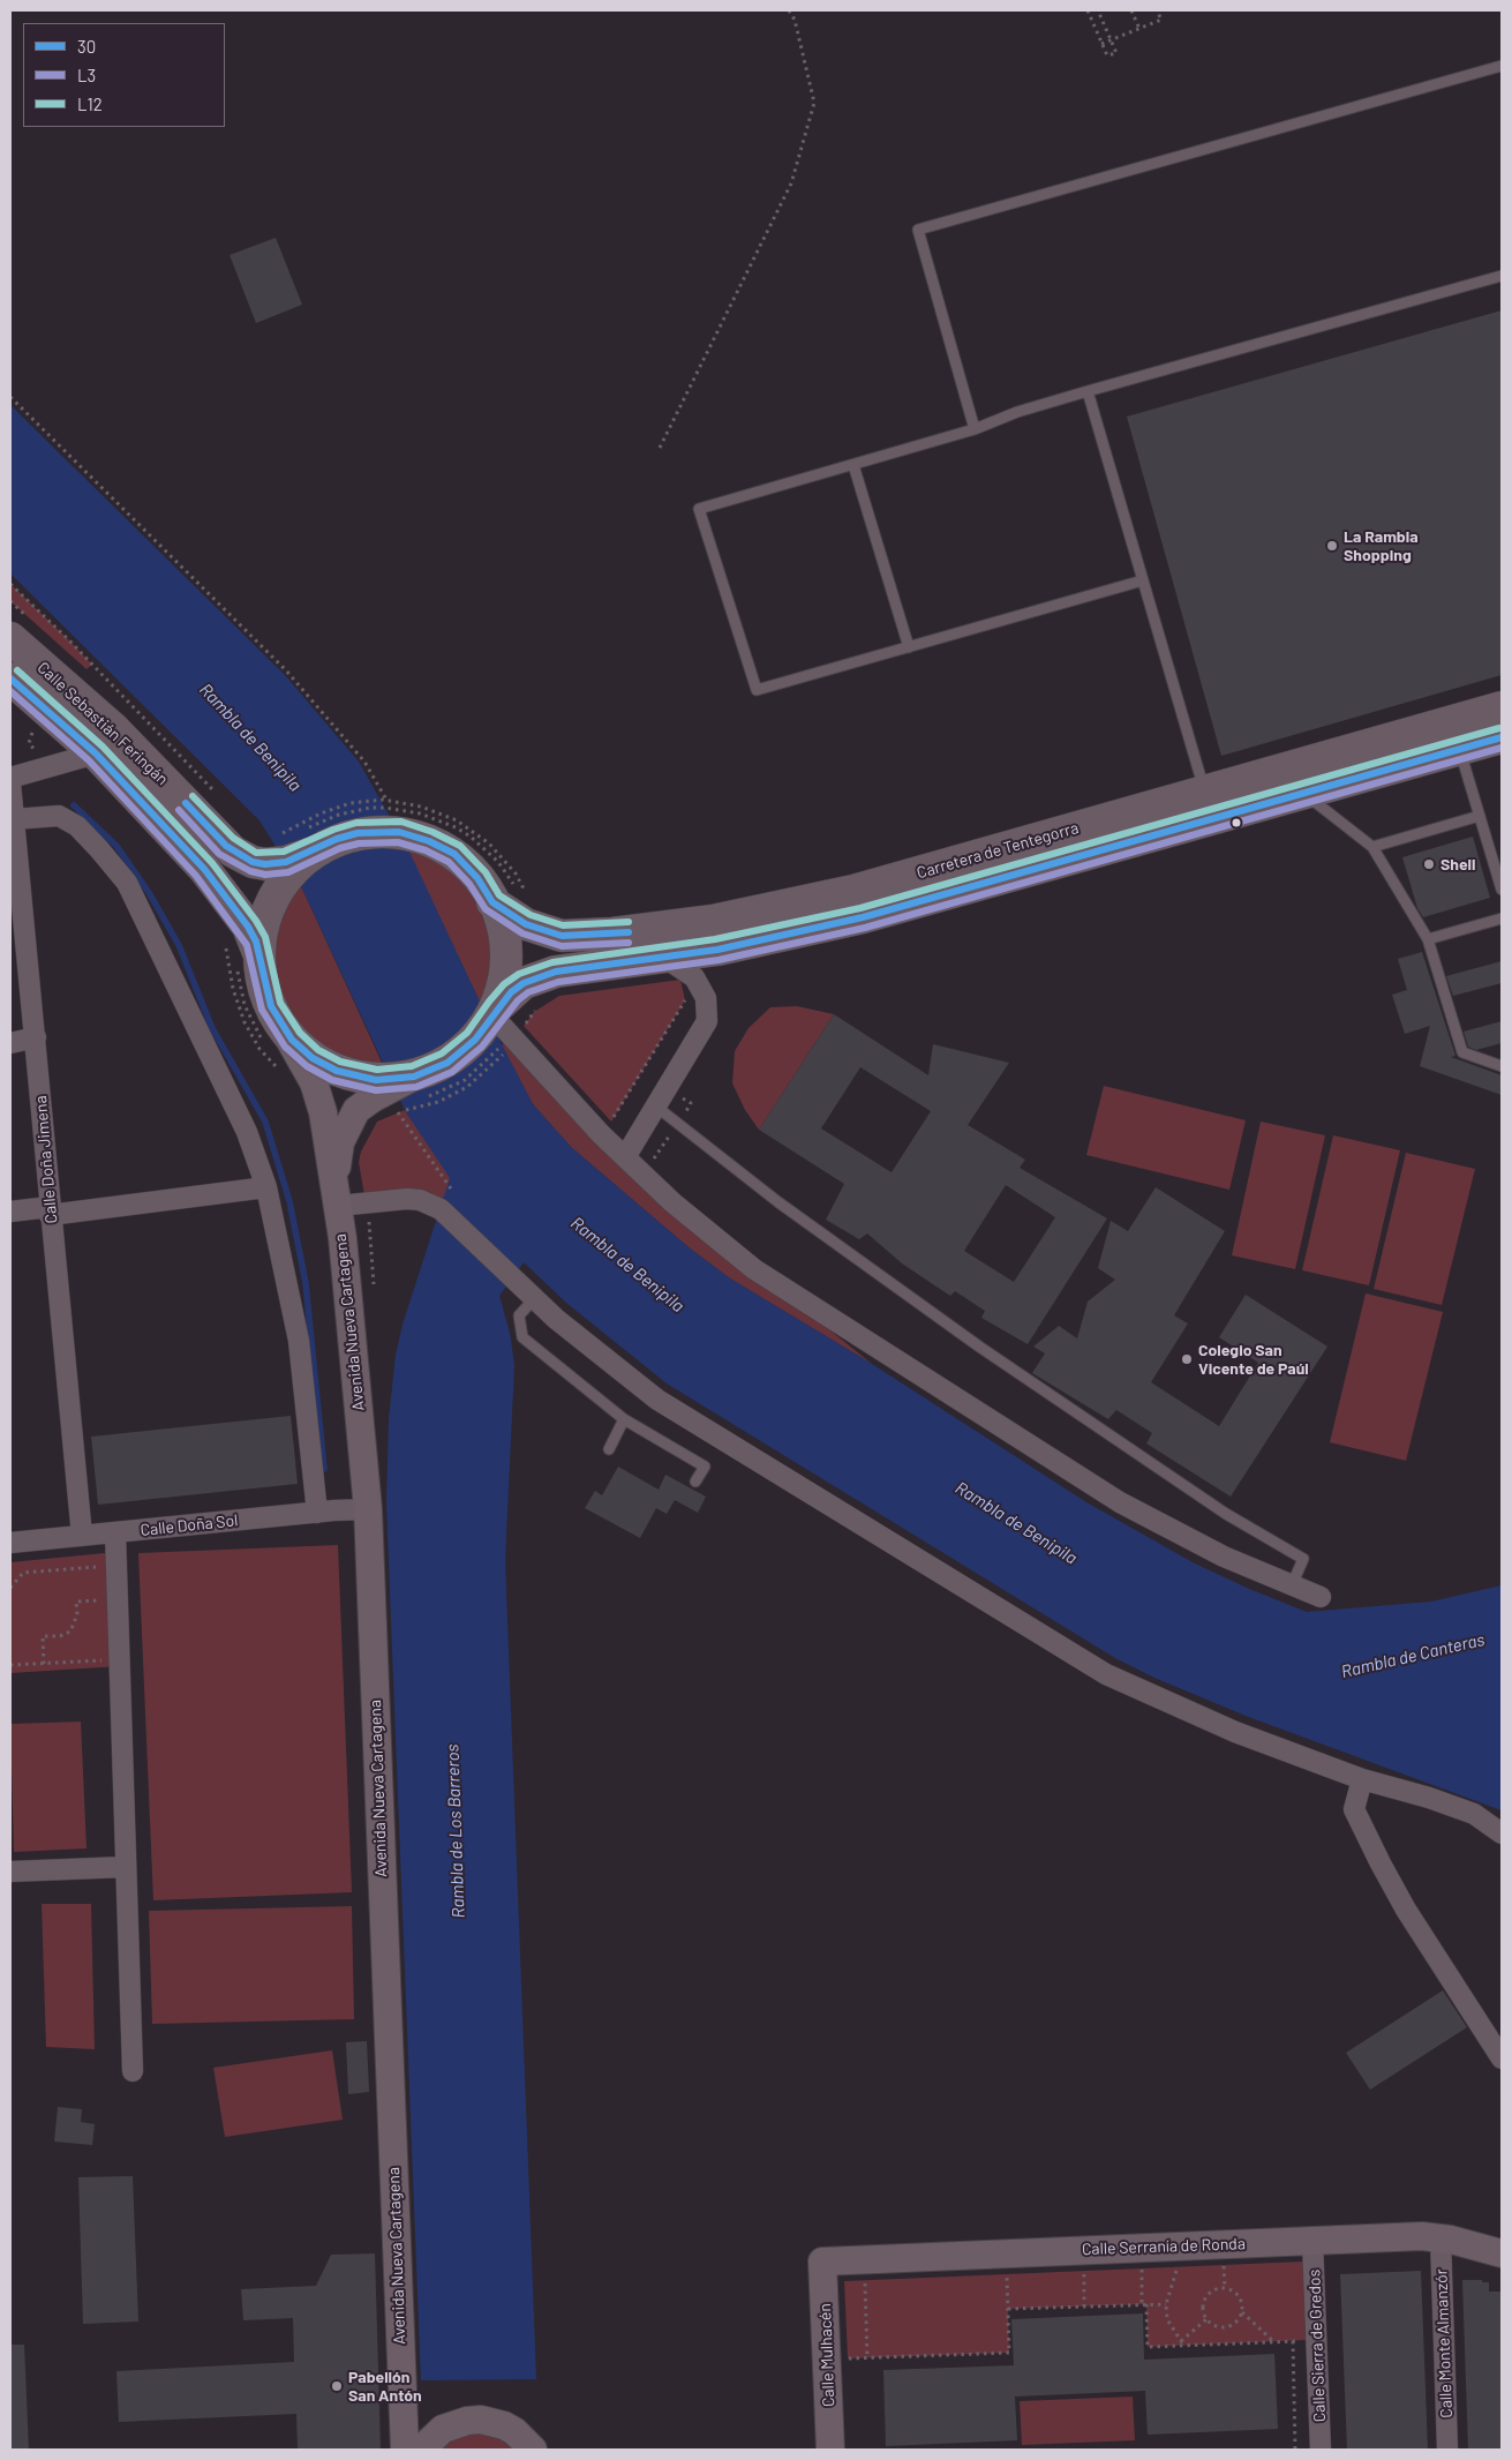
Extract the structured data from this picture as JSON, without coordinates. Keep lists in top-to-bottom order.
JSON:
{
  "streets": {
    "main road": [
      "Calle Sebastián Feringán",
      "Carretera de Tentegorra",
      "Avenida Nueva Cartagena",
      "Calle Serranía de Ronda",
      "Calle Mulhacén"
    ],
    "street": [
      "Calle Doña Jimena",
      "Calle Doña Sol",
      "Calle Monte Almanzór",
      "Calle Sierra de Gredos"
    ]
  },
  "crossings": [
    ["Carretera de Tentegorra", "Avenida Nueva Cartagena"],
    ["Calle Doña Jimena", "Calle Doña Sol"],
    ["Avenida Nueva Cartagena", "Calle Doña Sol"],
    ["Calle Serranía de Ronda", "Calle Monte Almanzór"],
    ["Calle Serranía de Ronda", "Calle Sierra de Gredos"],
    ["Calle Serranía de Ronda", "Calle Mulhacén"]
  ],
  "water": ["Rambla de Benipila", "Rambla de Canteras", "Rambla de Los Barreros"],
  "places": [
    "La Rambla Shopping",
    "Shell",
    "Colegio San Vicente de Paúl",
    "Pabellón San Antón"
  ],
  "lines": ["transit line L12", "transit line 30", "transit line L3"],
  "legend": ["30", "L3", "L12"]
}
